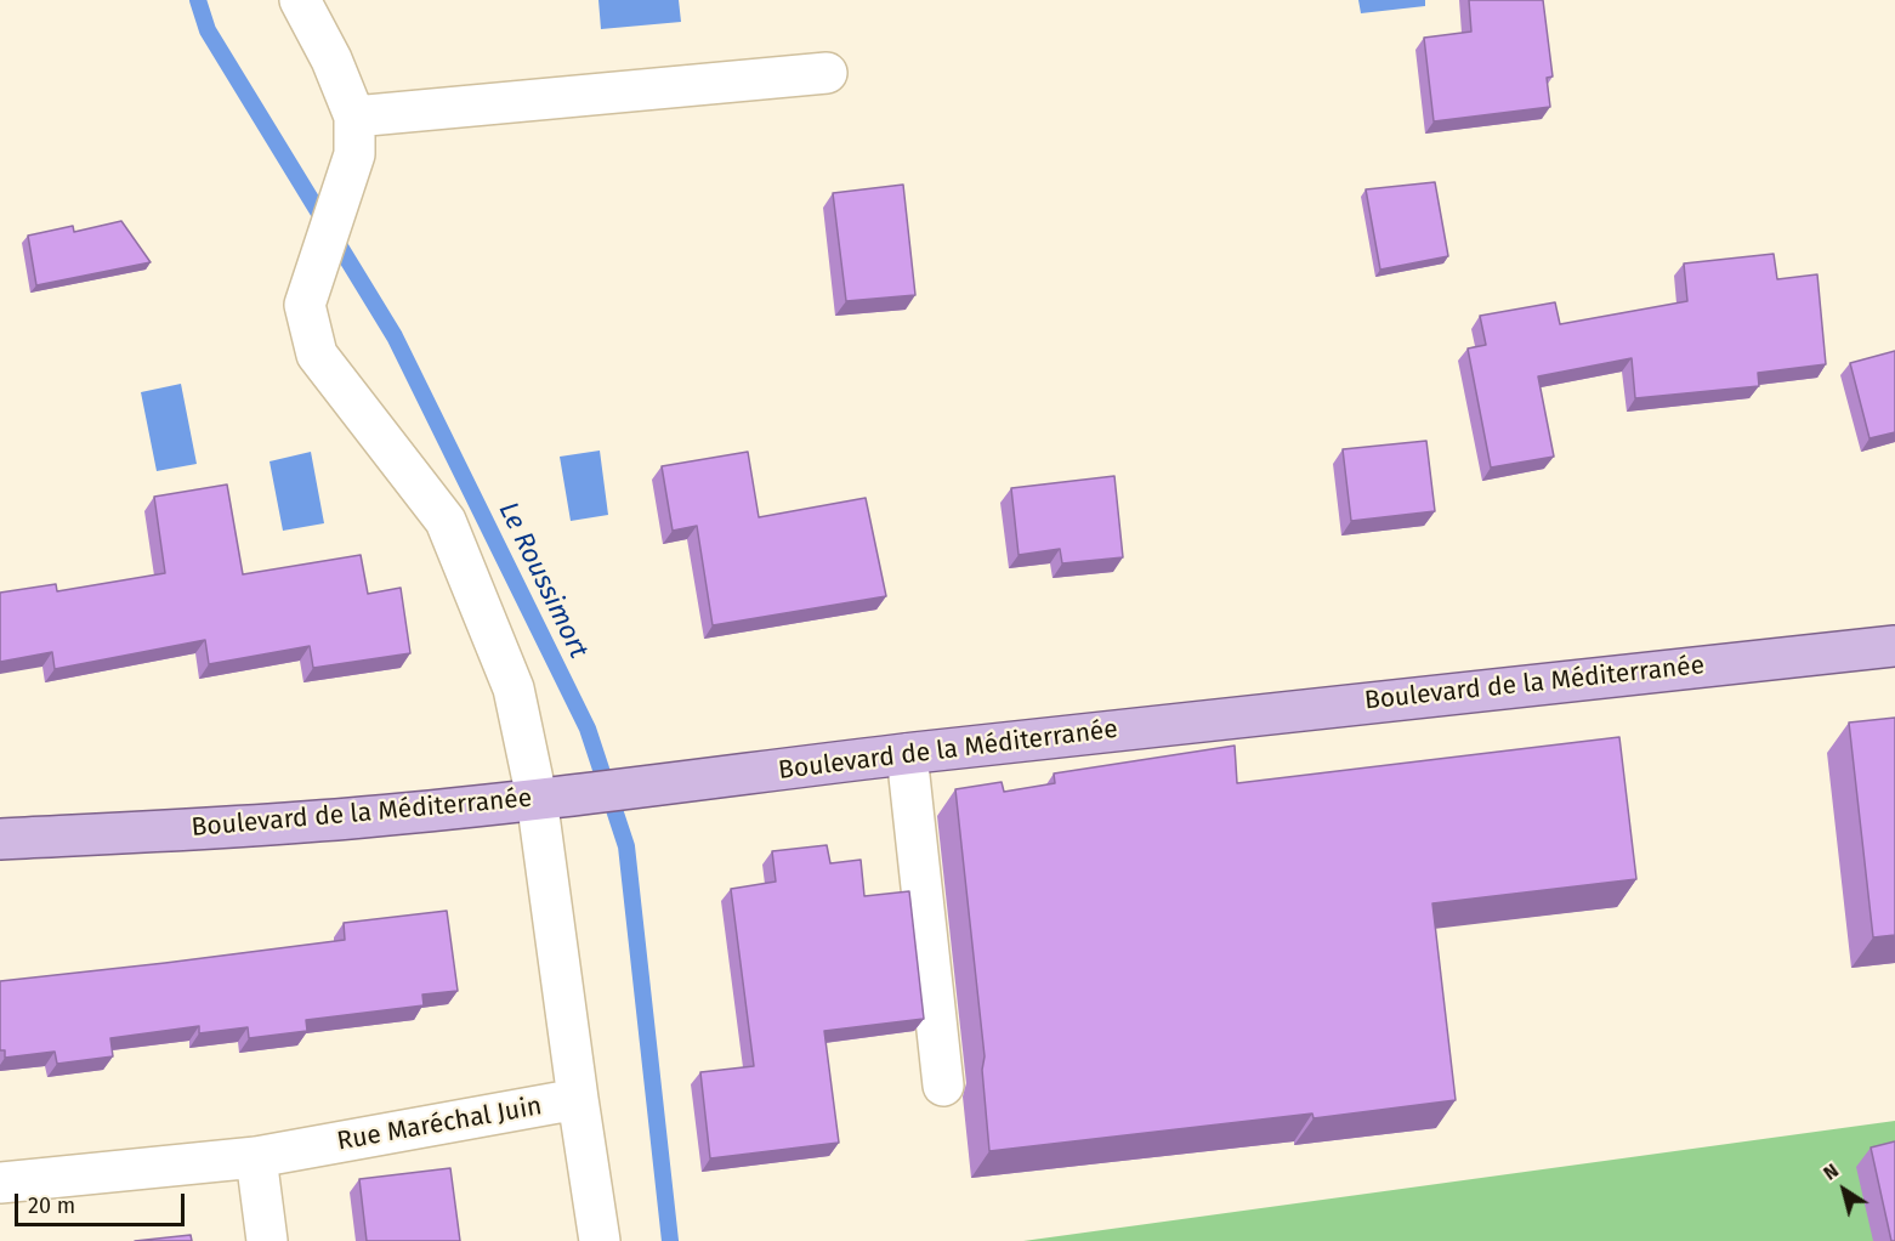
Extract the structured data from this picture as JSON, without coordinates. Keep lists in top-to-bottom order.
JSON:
{
  "streets": {
    "main road": ["Boulevard de la Méditerranée"],
    "street": ["Rue Maréchal Juin"]
  },
  "crossings": [
    ["Boulevard de la Méditerranée", "Rue Maréchal Juin"]
  ],
  "water": ["Le Roussimort"],
  "scale_bar": "20 m",
  "north": "top left"
}
